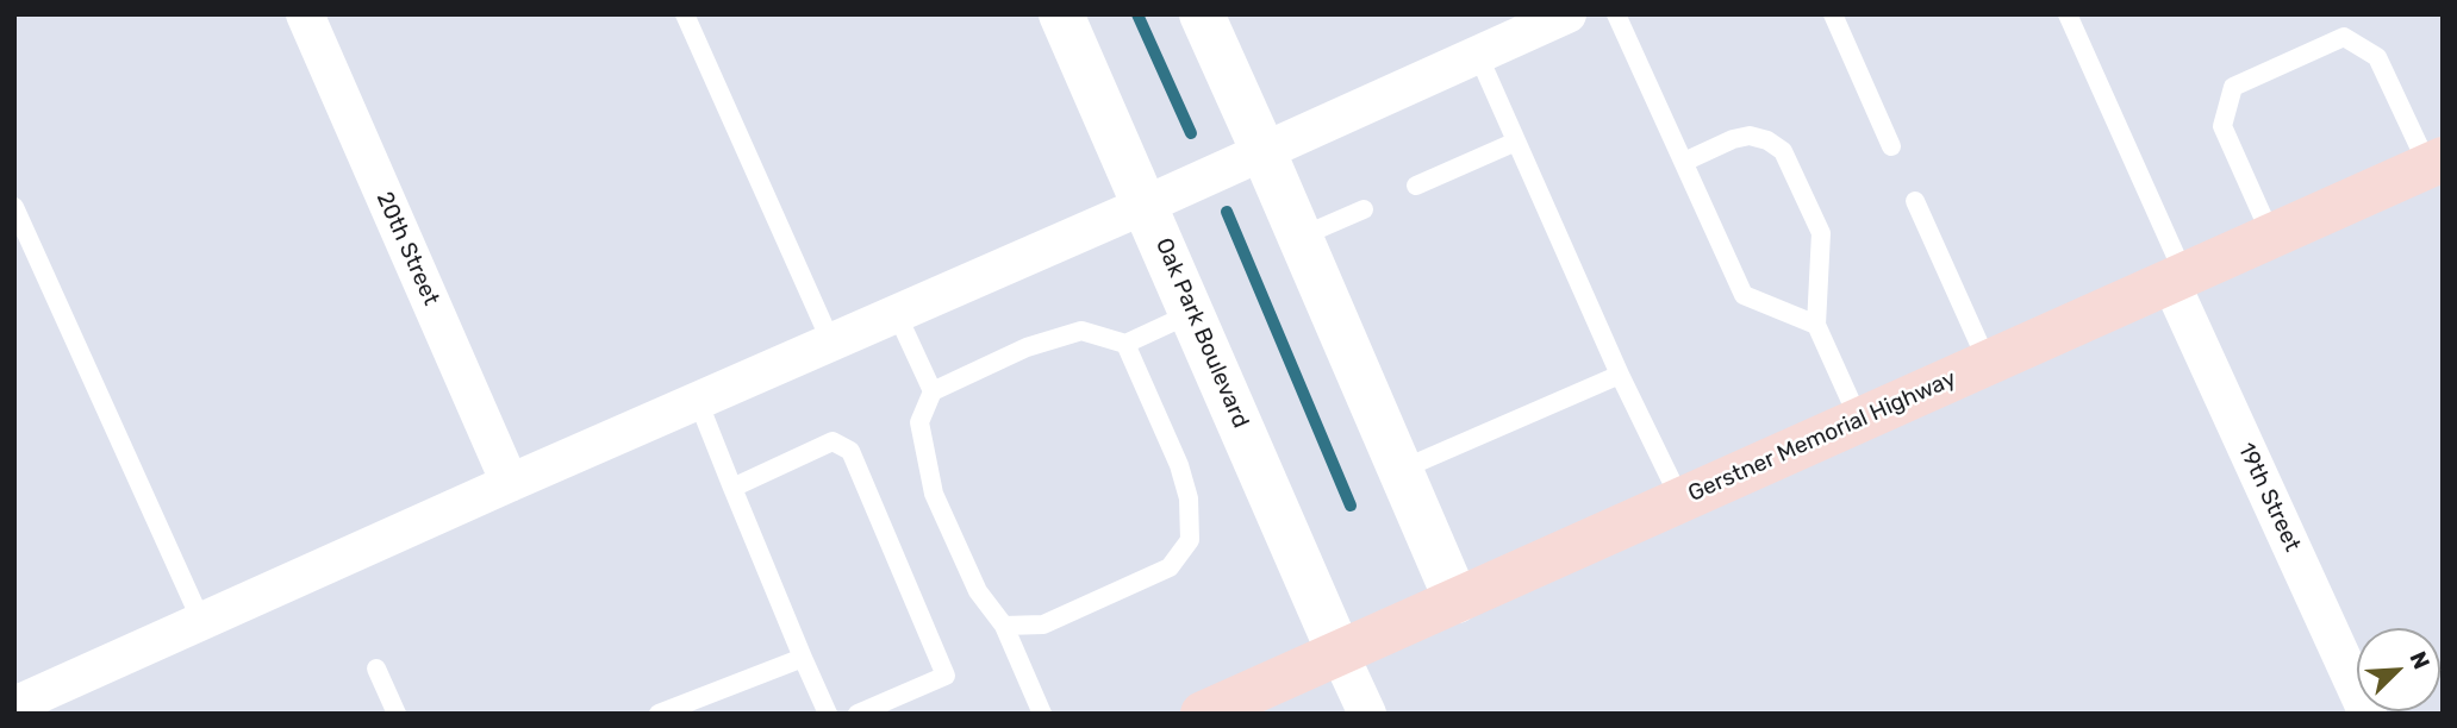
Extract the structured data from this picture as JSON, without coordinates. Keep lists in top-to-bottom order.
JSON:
{
  "streets": {
    "main road": ["Gerstner Memorial Highway"],
    "street": ["20th Street", "Oak Park Boulevard", "19th Street"]
  },
  "crossings": [
    ["Oak Park Boulevard", "Gerstner Memorial Highway"],
    ["Gerstner Memorial Highway", "19th Street"]
  ],
  "north": "top right"
}
